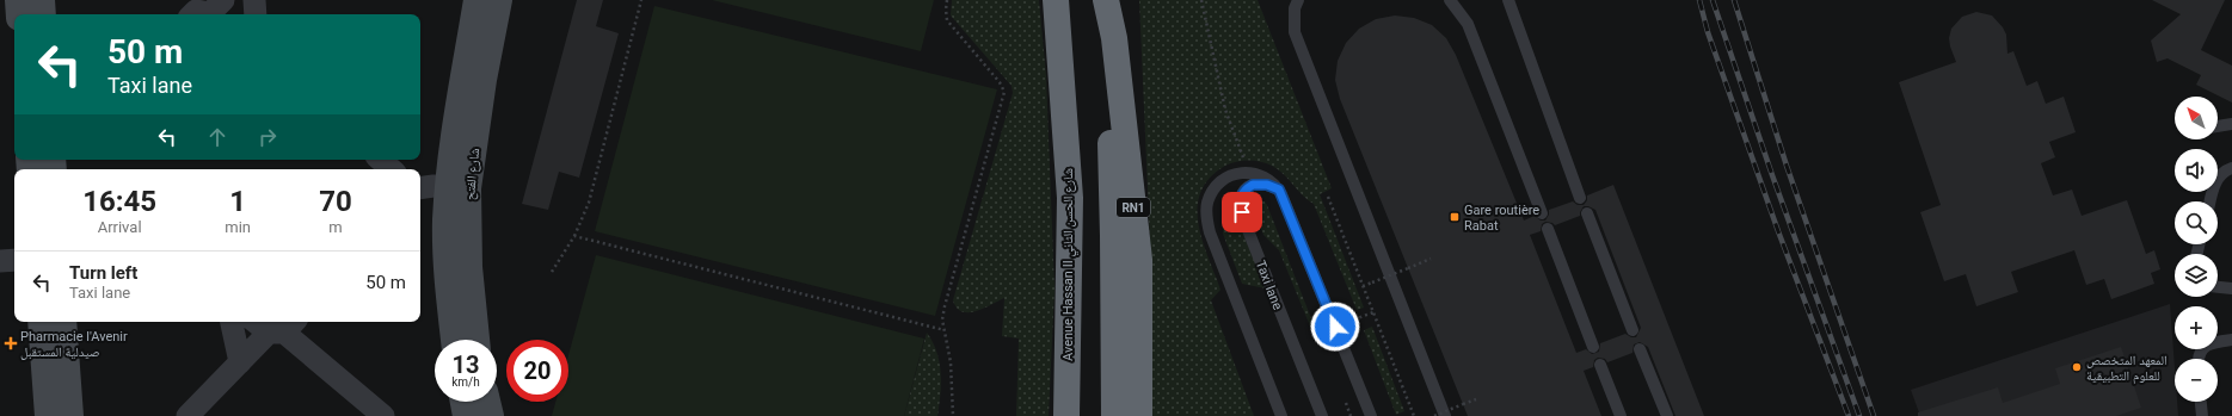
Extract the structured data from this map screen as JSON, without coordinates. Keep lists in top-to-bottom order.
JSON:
{
  "streets": {
    "highway": ["RN1", "Avenue Hassan II شارع الحسن الثاني"],
    "street": ["شارع الفتح"],
    "lane": ["Taxi lane"]
  },
  "places": {
    "transit": ["Gare routière Rabat"],
    "health": ["Pharmacie l'Avenir صيدلية المستقبل"],
    "other": ["المعهد المتخصص للعلوم التطبيقية"]
  },
  "north": "top left",
  "page": {
    "turn": ["50 m", "Taxi lane"],
    "map_buttons": ["+", "−"],
    "eta": [
      "16:45",
      "Arrival",
      "1",
      "min",
      "70",
      "m"
    ],
    "list": [
      {
        "name": "Turn left",
        "note": "Taxi lane",
        "value": "50 m"
      }
    ],
    "speed": "13 km/h",
    "limit": "20"
  }
}
